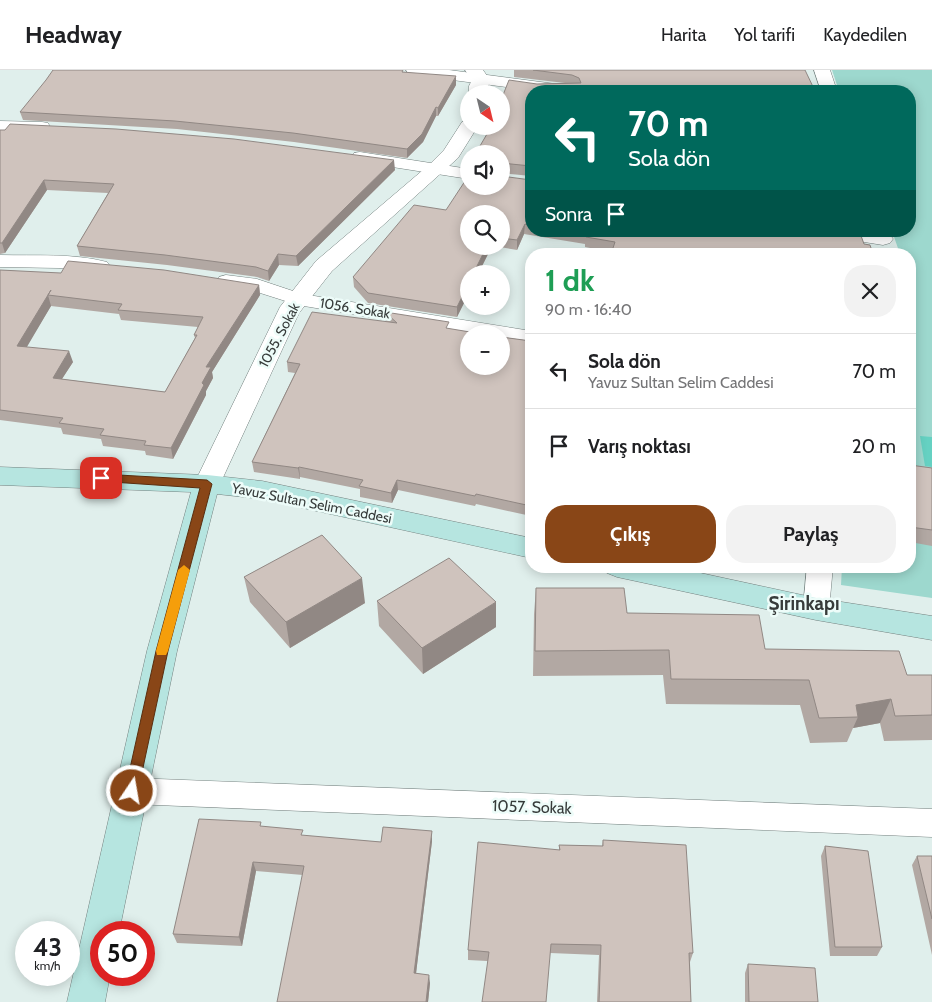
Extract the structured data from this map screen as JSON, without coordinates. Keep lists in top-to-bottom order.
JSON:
{
  "streets": {
    "main road": ["Yavuz Sultan Selim Caddesi"],
    "street": ["1056. Sokak", "1055. Sokak", "1057. Sokak"]
  },
  "crossings": [
    ["1056. Sokak", "1055. Sokak"],
    ["1055. Sokak", "Yavuz Sultan Selim Caddesi"]
  ],
  "districts": ["Şirinkapı"],
  "north": "bottom right",
  "page": {
    "header": "Headway",
    "nav": ["Harita", "Yol tarifi", "Kaydedilen"],
    "map_buttons": ["+", "−"],
    "turn": ["70 m", "Sola dön"],
    "then": "Sonra",
    "heading": ["1 dk", "90 m · 16:40"],
    "list": [
      {
        "name": "Sola dön",
        "note": "Yavuz Sultan Selim Caddesi",
        "value": "70 m"
      },
      {
        "name": "Varış noktası",
        "value": "20 m"
      }
    ],
    "buttons": ["Çıkış", "Paylaş"],
    "speed": "43 km/h",
    "limit": "50"
  }
}
